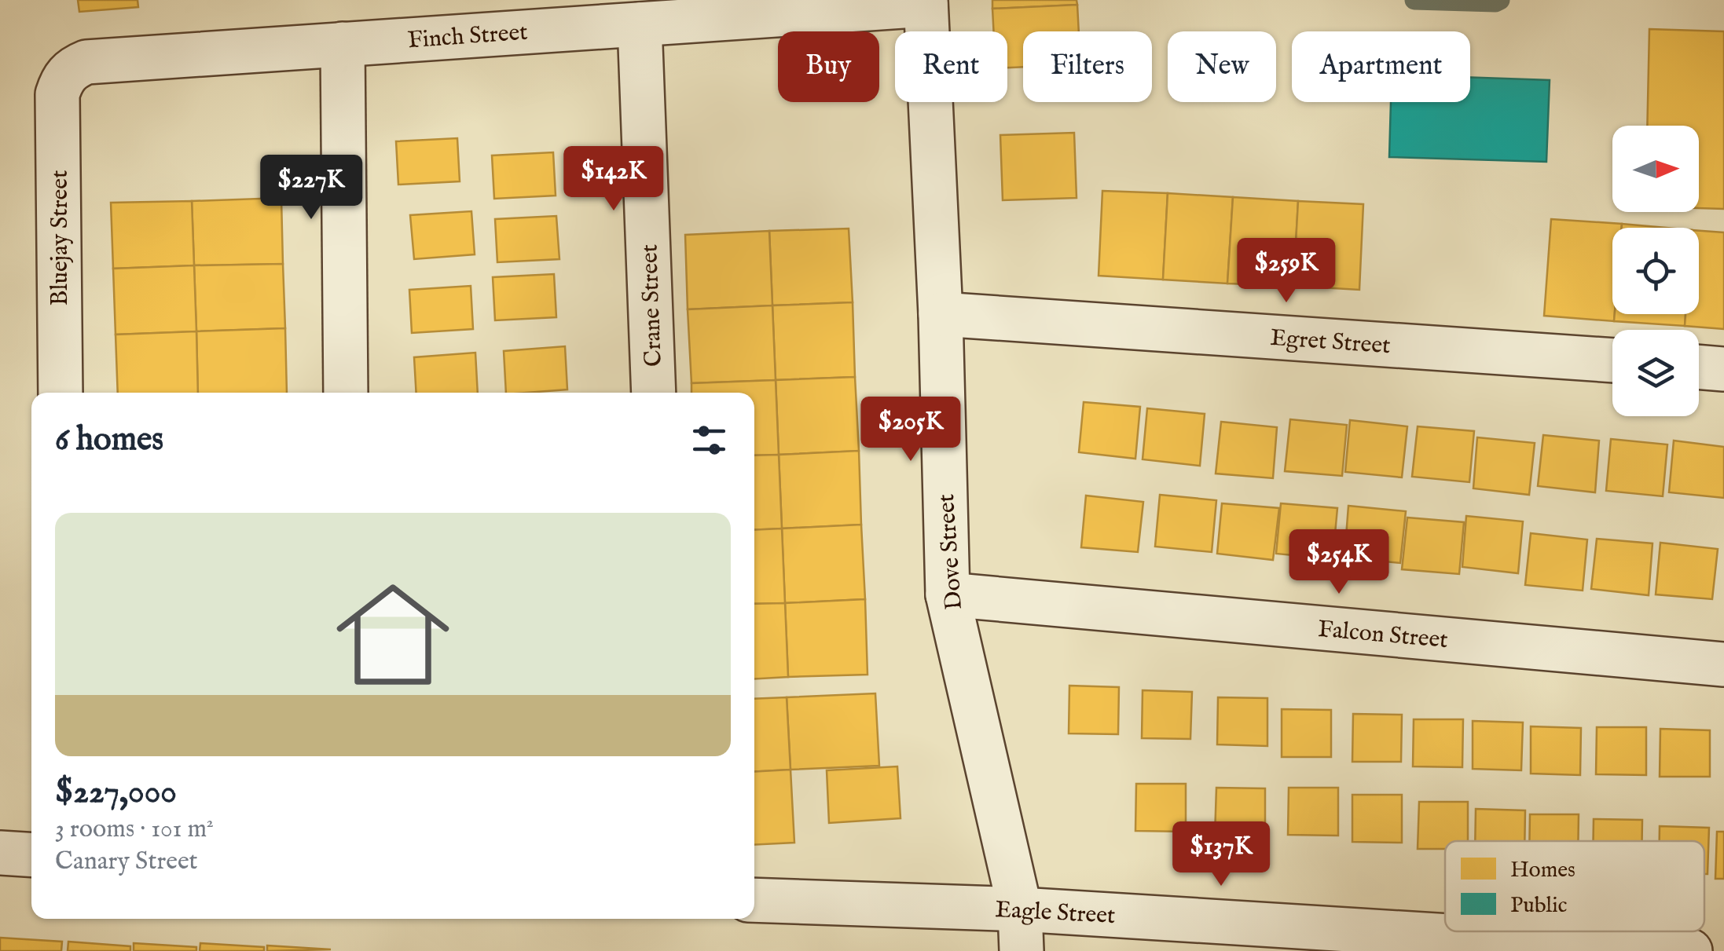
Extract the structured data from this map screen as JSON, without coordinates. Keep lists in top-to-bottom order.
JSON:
{
  "streets": {
    "street": [
      "Finch Street",
      "Bluejay Street",
      "Crane Street",
      "Egret Street",
      "Dove Street",
      "Falcon Street",
      "Eagle Street"
    ]
  },
  "crossings": [
    ["Finch Street", "Bluejay Street"],
    ["Finch Street", "Crane Street"],
    ["Finch Street", "Dove Street"],
    ["Egret Street", "Dove Street"],
    ["Dove Street", "Falcon Street"],
    ["Dove Street", "Eagle Street"]
  ],
  "legend": ["Homes", "Public"],
  "north": "right",
  "page": {
    "chip": [
      "Buy",
      "Rent",
      "Filters",
      "New",
      "Apartment"
    ],
    "price": [
      "$142K",
      "$227K",
      "$259K",
      "$205K",
      "$254K",
      "$137K"
    ],
    "heading": "6 homes",
    "list": [
      {
        "name": "$227,000",
        "note": "3 rooms · 101 m² · Canary Street"
      }
    ]
  }
}
